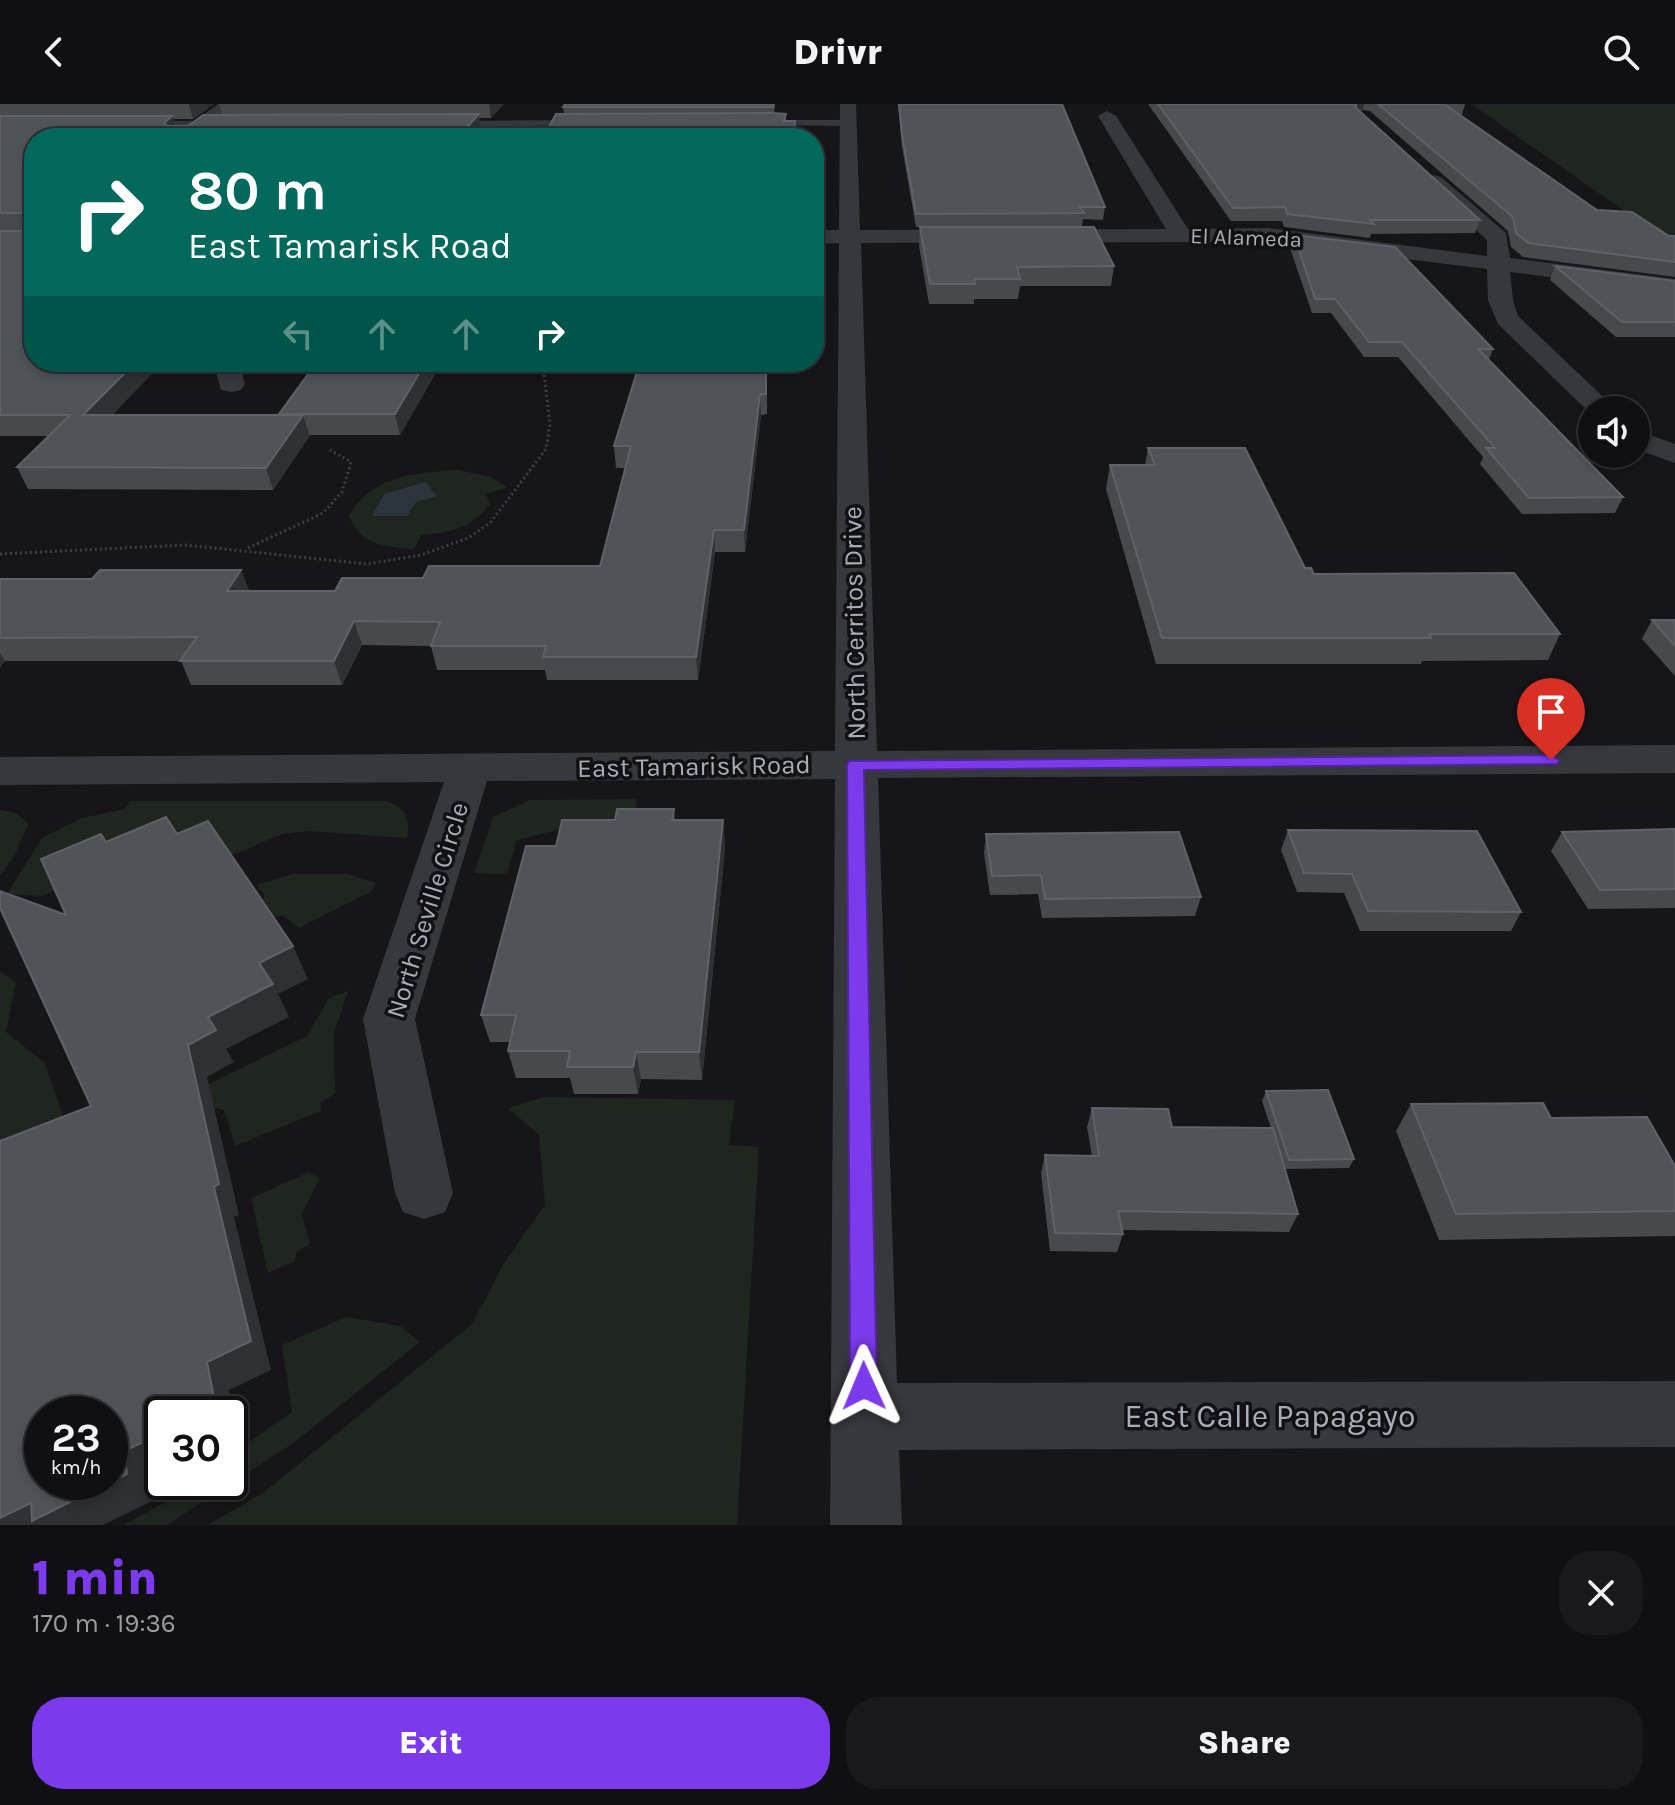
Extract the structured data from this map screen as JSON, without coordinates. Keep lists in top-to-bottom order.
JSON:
{
  "streets": {
    "street": [
      "El Alameda",
      "North Cerritos Drive",
      "East Tamarisk Road",
      "North Seville Circle",
      "East Calle Papagayo"
    ]
  },
  "crossings": [
    ["El Alameda", "North Cerritos Drive"],
    ["North Cerritos Drive", "East Tamarisk Road"],
    ["North Cerritos Drive", "East Calle Papagayo"],
    ["East Tamarisk Road", "North Seville Circle"]
  ],
  "page": {
    "header": "Drivr",
    "turn": ["80 m", "East Tamarisk Road"],
    "speed": "23 km/h",
    "limit": "30",
    "heading": ["1 min", "170 m · 19:36"],
    "buttons": ["Exit", "Share"]
  }
}
